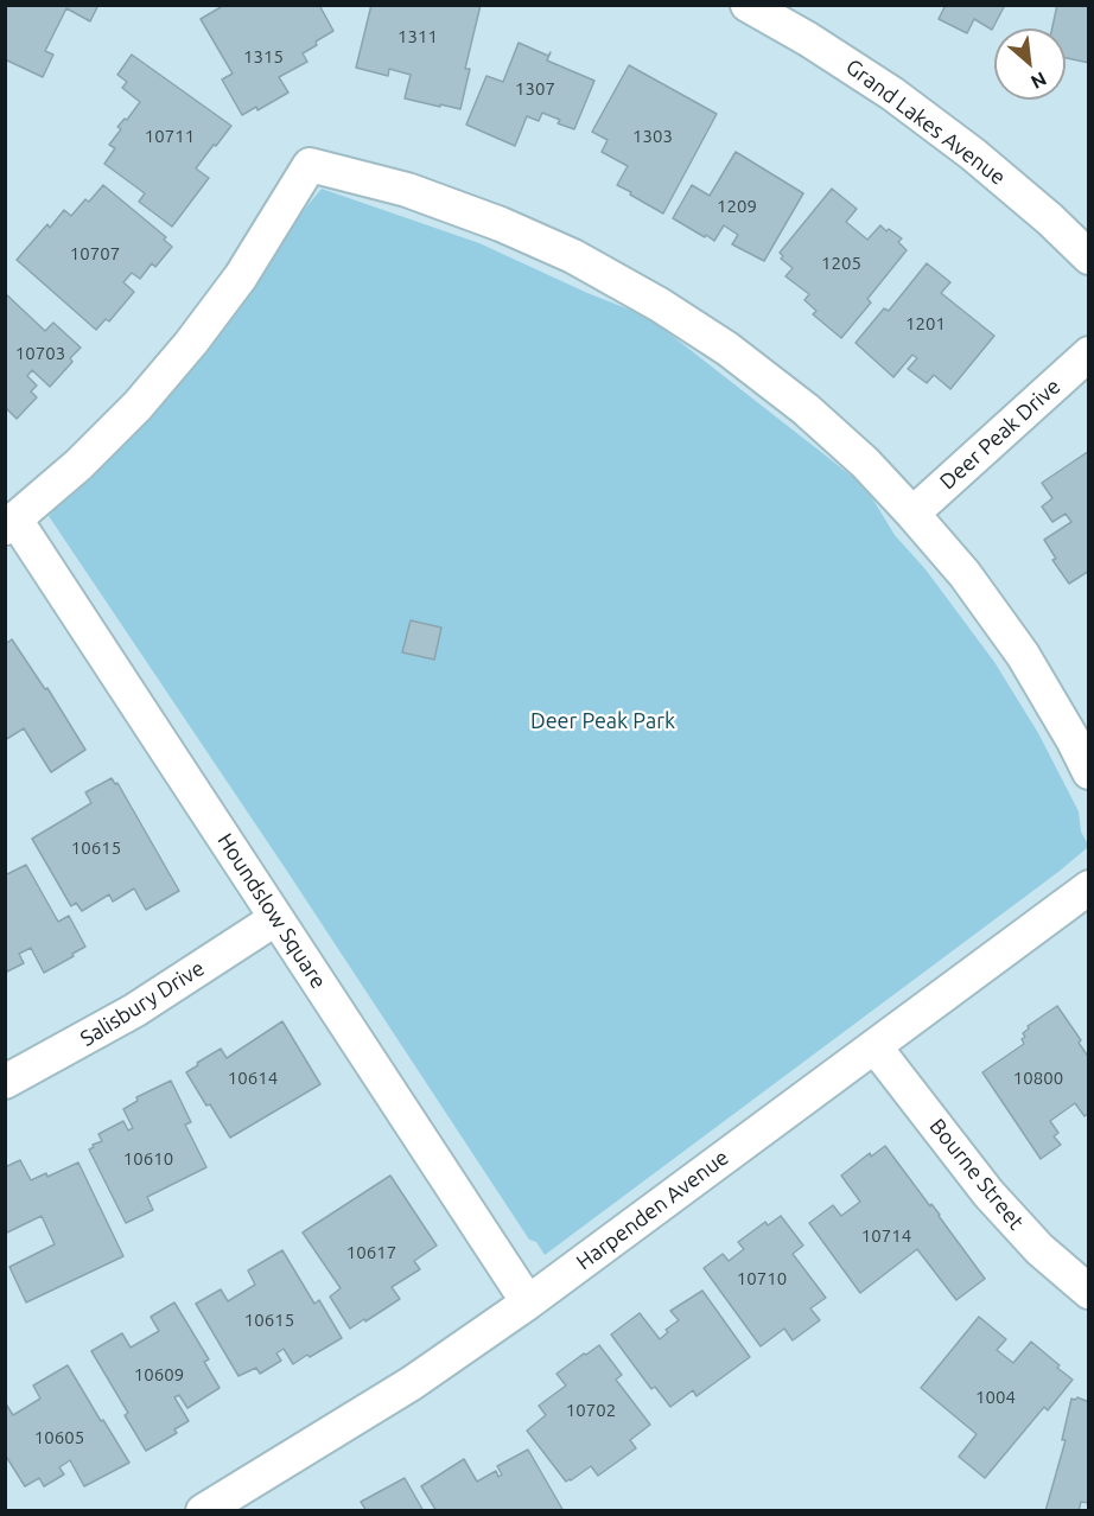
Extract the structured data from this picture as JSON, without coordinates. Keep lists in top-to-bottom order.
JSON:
{
  "streets": {
    "street": [
      "Grand Lakes Avenue",
      "Deer Peak Drive",
      "Houndslow Square",
      "Salisbury Drive",
      "Bourne Street",
      "Harpenden Avenue"
    ]
  },
  "crossings": [
    ["Houndslow Square", "Salisbury Drive"],
    ["Houndslow Square", "Harpenden Avenue"],
    ["Bourne Street", "Harpenden Avenue"]
  ],
  "parks": ["Deer Peak Park"],
  "house_numbers": [
    "1311",
    "1315",
    "1307",
    "10711",
    "1303",
    "1209",
    "10707",
    "1205",
    "1201",
    "10703",
    "10615",
    "10614",
    "10800",
    "10610",
    "10714",
    "10617",
    "10710",
    "10615",
    "10609",
    "1004",
    "10702",
    "10605"
  ],
  "north": "bottom right"
}
